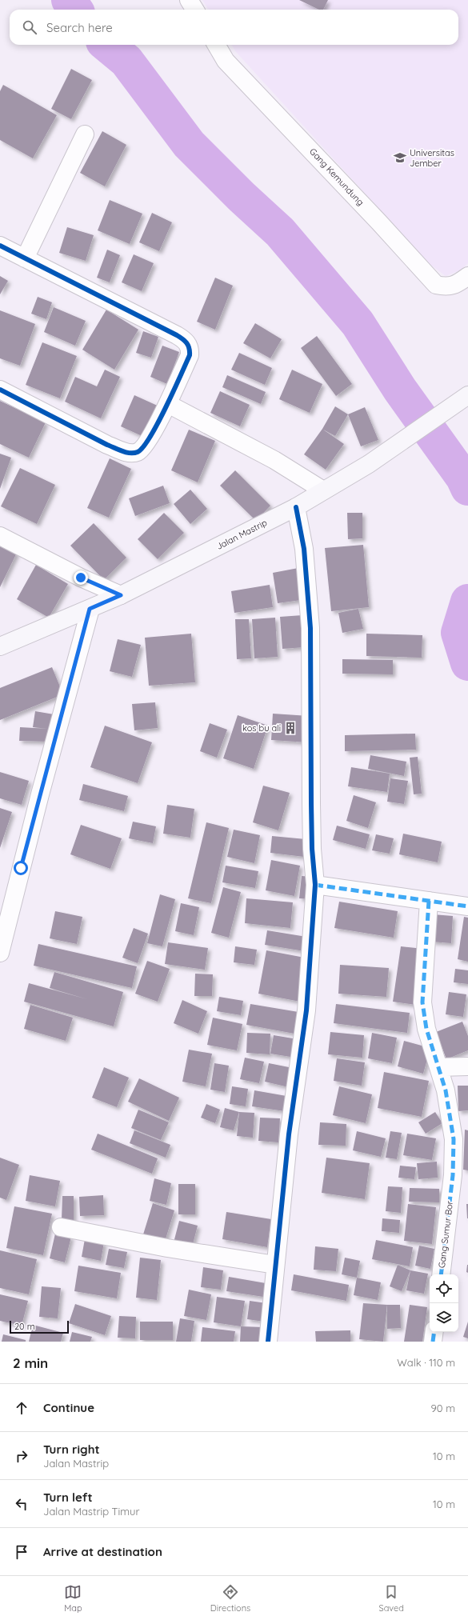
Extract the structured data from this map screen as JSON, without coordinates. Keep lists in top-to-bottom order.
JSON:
{
  "streets": {
    "main road": ["Jalan Mastrip"],
    "street": ["Gang Kemundung", "Gang Sumur Bor"]
  },
  "places": {
    "school or university": ["Universitas Jember"],
    "building": ["kos bu ali"]
  },
  "scale_bar": "20 m",
  "page": {
    "search": "Search here",
    "scale": "20 m",
    "heading": ["2 min", "Walk · 110 m"],
    "list": [
      ["Continue", "90 m"],
      ["Turn right", "Jalan Mastrip", "10 m"],
      ["Turn left", "Jalan Mastrip Timur", "10 m"],
      "Arrive at destination"
    ],
    "nav": ["Map", "Directions", "Saved"]
  }
}
